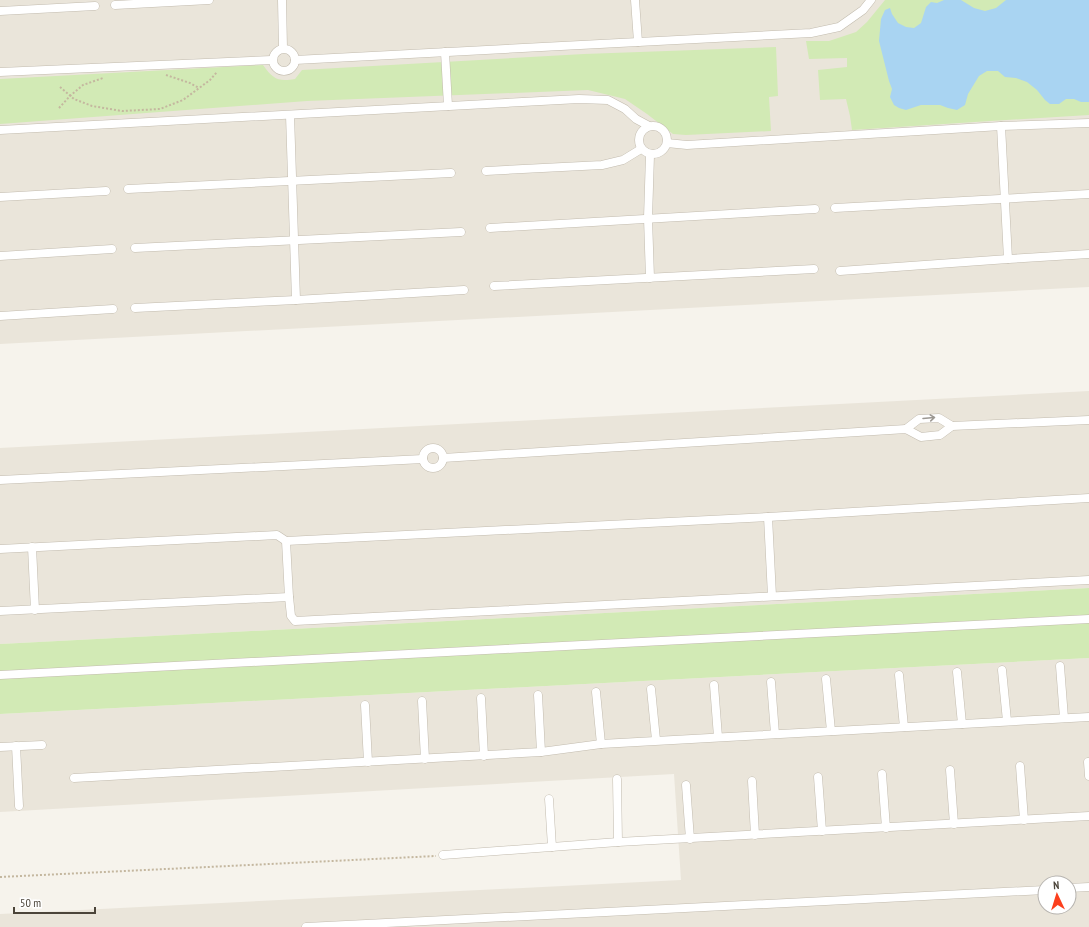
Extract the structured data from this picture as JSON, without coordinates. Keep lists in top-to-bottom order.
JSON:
{
  "scale_bar": "50 m",
  "north": "top"
}
